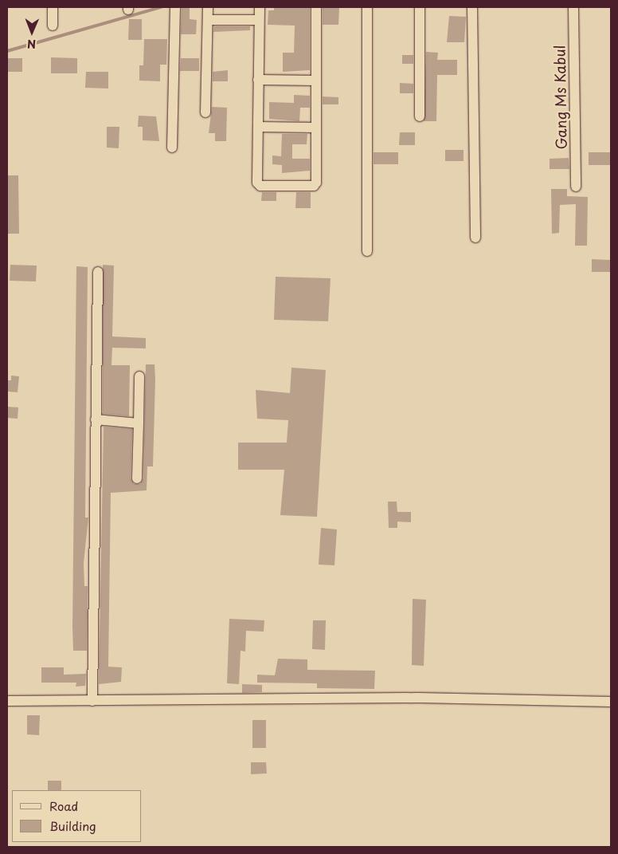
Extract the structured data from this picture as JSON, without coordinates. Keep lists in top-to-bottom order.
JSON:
{
  "streets": {
    "street": ["Gang Ms Kabul"]
  },
  "legend": ["Road", "Building"],
  "north": "bottom"
}
